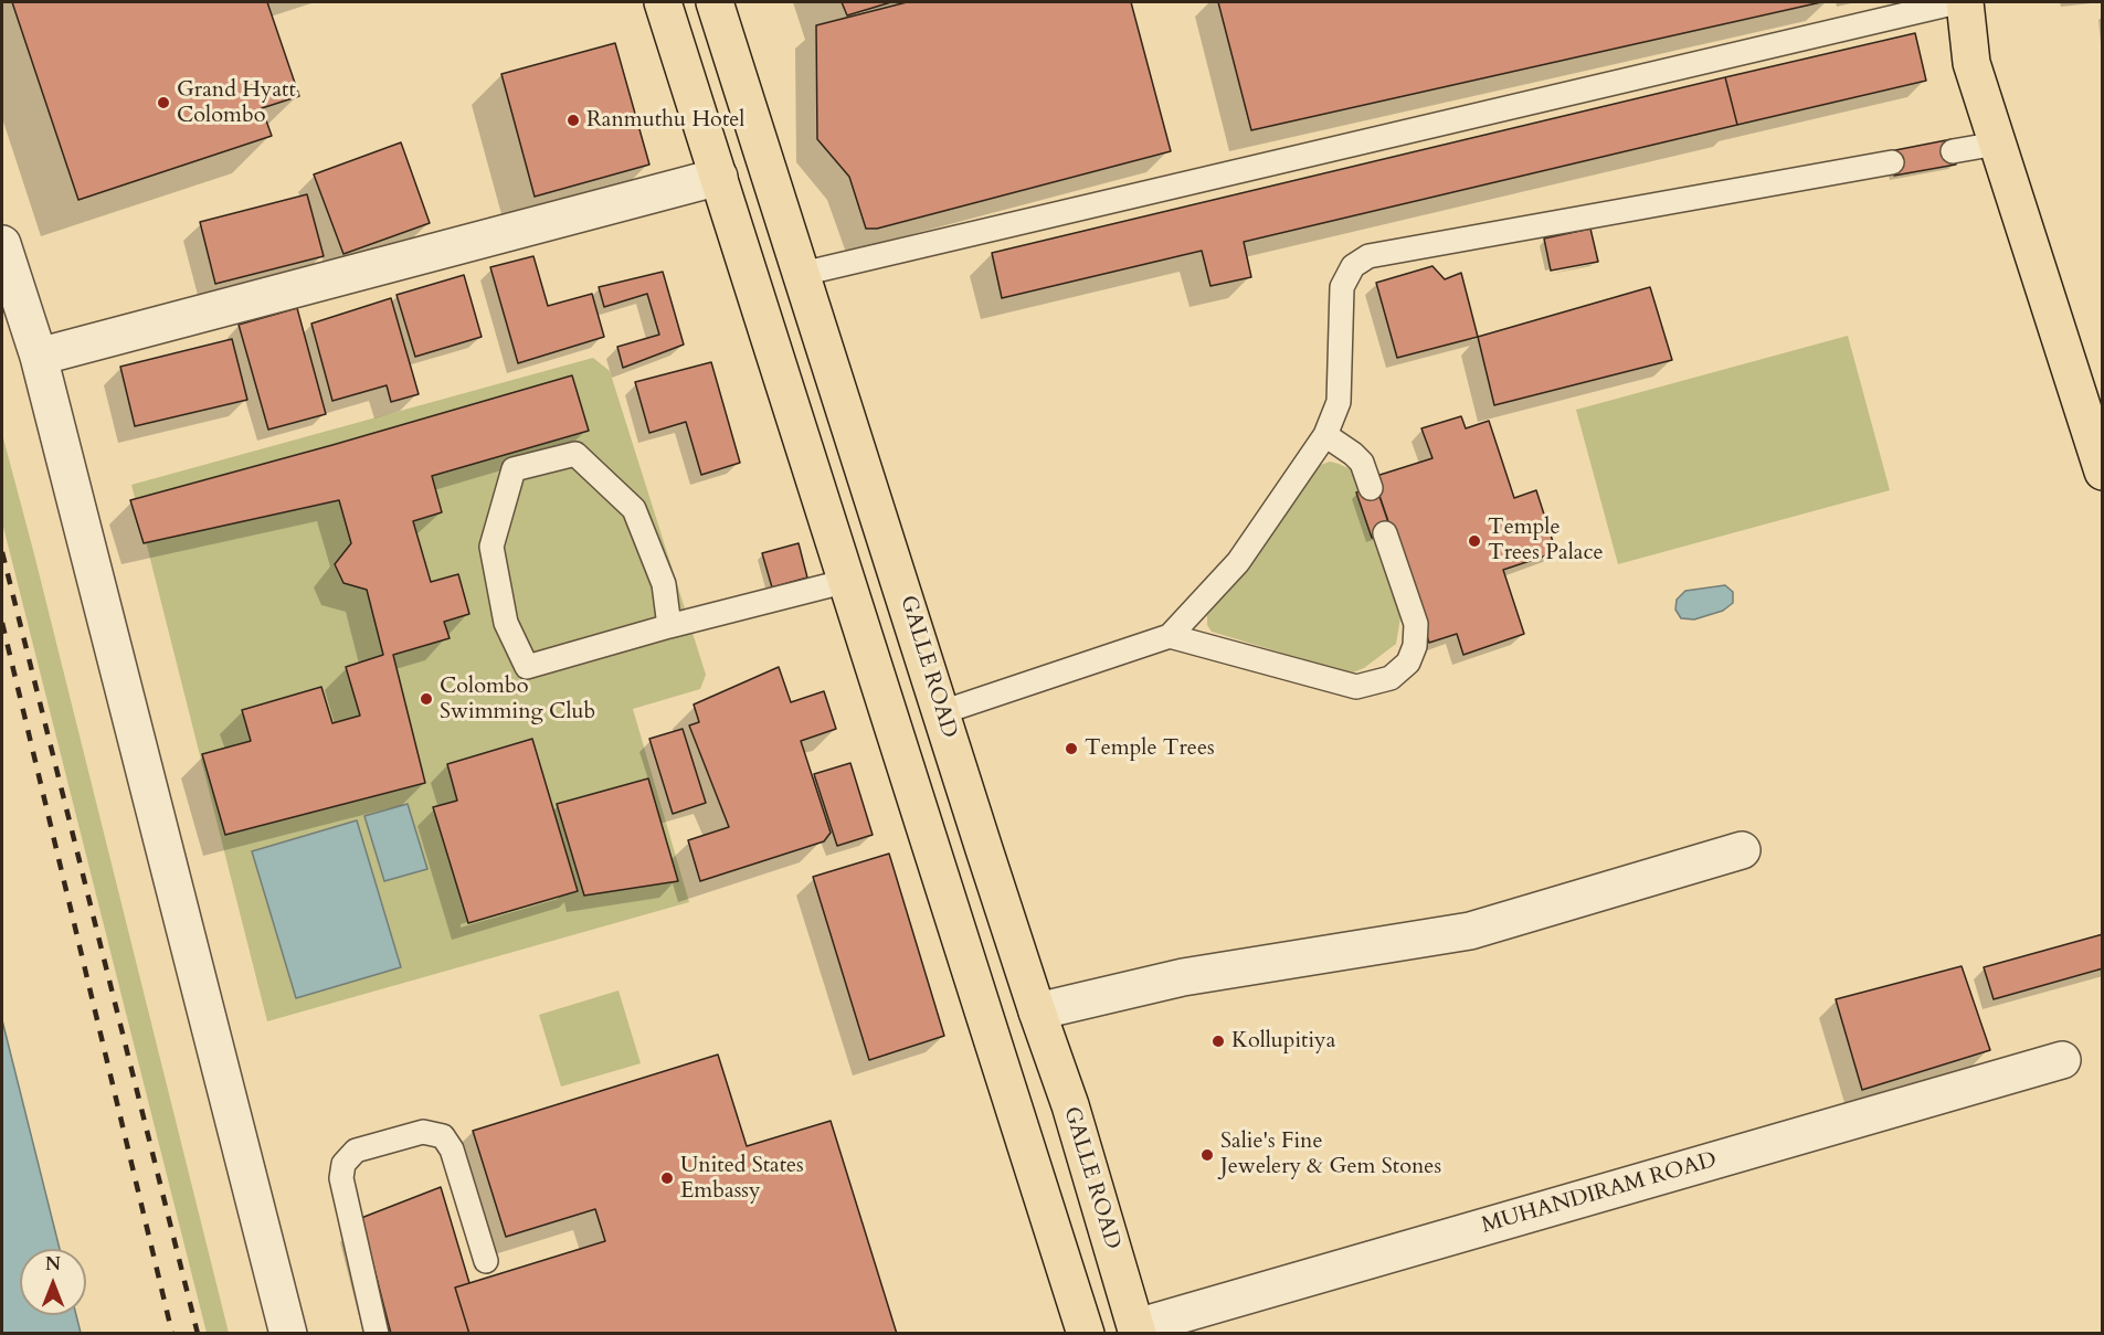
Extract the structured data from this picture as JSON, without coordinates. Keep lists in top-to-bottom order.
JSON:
{
  "streets": {
    "main road": ["GALLE ROAD"],
    "street": ["MUHANDIRAM ROAD"]
  },
  "crossings": [
    ["GALLE ROAD", "MUHANDIRAM ROAD"]
  ],
  "places": [
    "Grand Hyatt Colombo",
    "Ranmuthu Hotel",
    "Temple Trees Palace",
    "Colombo Swimming Club",
    "Temple Trees",
    "Kollupitiya",
    "Salie's Fine Jewelery & Gem Stones",
    "United States Embassy"
  ],
  "north": "top"
}
